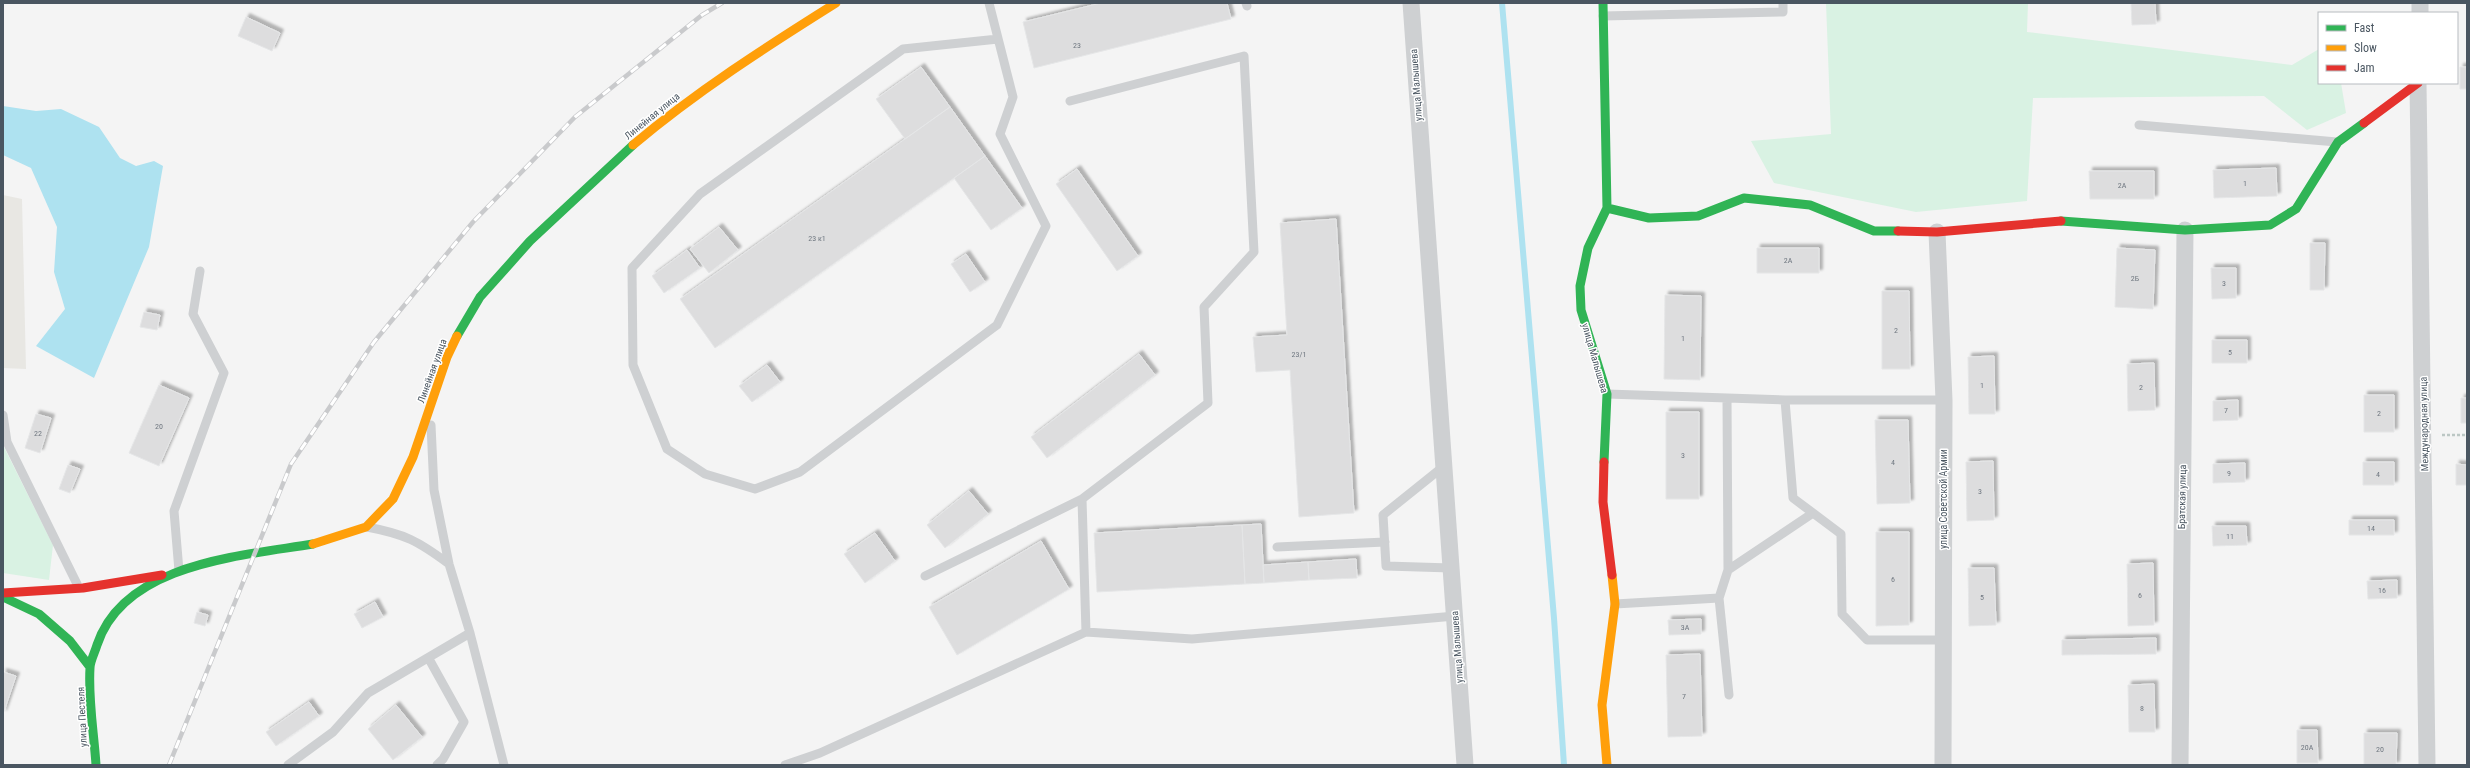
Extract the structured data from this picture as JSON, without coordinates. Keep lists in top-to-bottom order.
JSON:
{
  "streets": {
    "street": [
      "улица Малышева",
      "Линейная улица",
      "Международная улица",
      "Братская улица",
      "улица Советской Армии",
      "улица Пестеля"
    ]
  },
  "crossings": [
    ["Линейная улица", "улица Пестеля"]
  ],
  "house_numbers": [
    "23",
    "1",
    "2А",
    "23 к1",
    "2А",
    "2Б",
    "3",
    "2",
    "1",
    "5",
    "23/1",
    "1",
    "2",
    "7",
    "2",
    "20",
    "22",
    "3",
    "4",
    "9",
    "4",
    "3",
    "14",
    "11",
    "6",
    "16",
    "6",
    "5",
    "3А",
    "7",
    "8",
    "20А",
    "20"
  ],
  "legend": ["Fast", "Slow", "Jam"]
}
